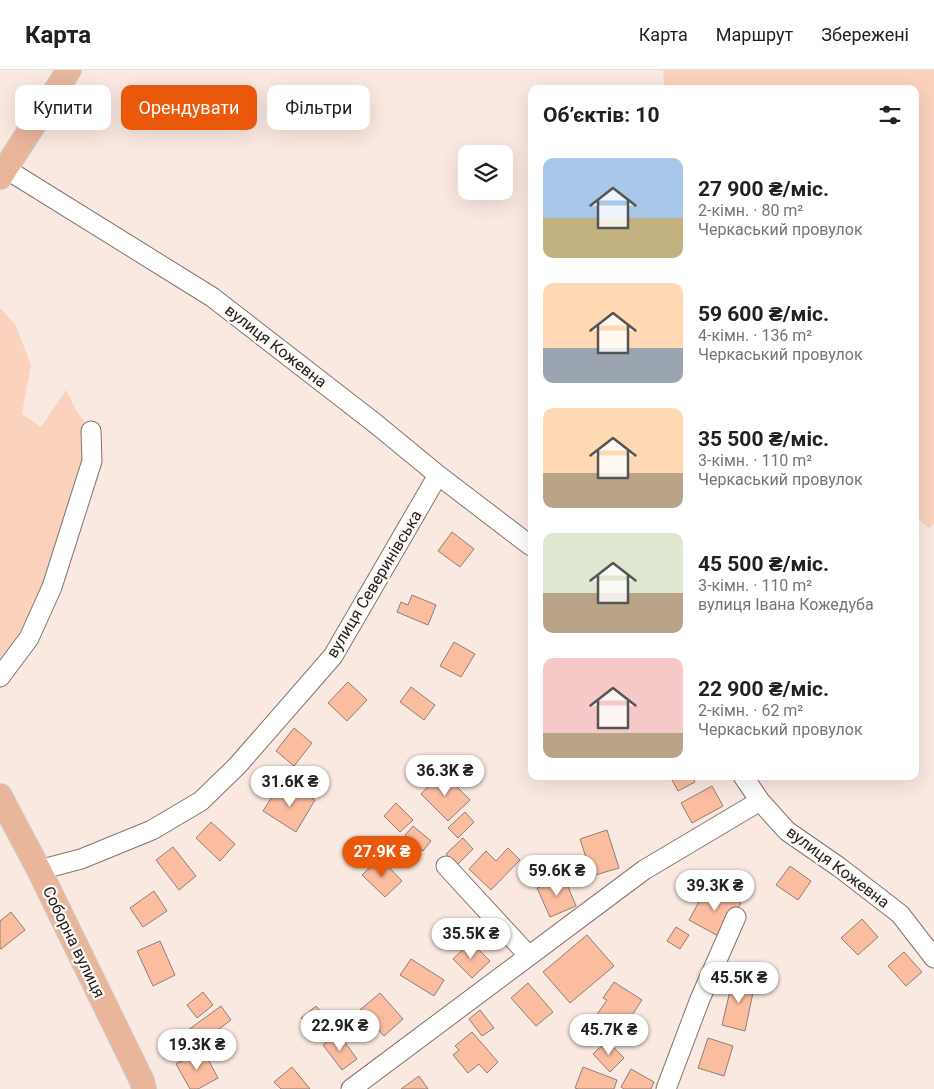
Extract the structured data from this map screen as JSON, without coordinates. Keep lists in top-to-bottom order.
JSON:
{
  "streets": {
    "main road": ["Соборна вулиця"],
    "street": ["вулиця Кожевна", "вулиця Северинівська"]
  },
  "crossings": [
    ["вулиця Кожевна", "вулиця Северинівська"],
    ["вулиця Северинівська", "Соборна вулиця"]
  ],
  "page": {
    "header": "Карта",
    "nav": ["Карта", "Маршрут", "Збережені"],
    "chip": ["Купити", "Орендувати", "Фільтри"],
    "heading": "Об’єктів: 10",
    "list": [
      {
        "name": "27 900 ₴/міс.",
        "note": "2-кімн. · 80 m² · Черкаський провулок"
      },
      {
        "name": "59 600 ₴/міс.",
        "note": "4-кімн. · 136 m² · Черкаський провулок"
      },
      {
        "name": "35 500 ₴/міс.",
        "note": "3-кімн. · 110 m² · Черкаський провулок"
      },
      {
        "name": "45 500 ₴/міс.",
        "note": "3-кімн. · 110 m² · вулиця Івана Кожедуба"
      },
      {
        "name": "22 900 ₴/міс.",
        "note": "2-кімн. · 62 m² · Черкаський провулок"
      }
    ],
    "price": [
      "36.3K ₴",
      "31.6K ₴",
      "27.9K ₴",
      "59.6K ₴",
      "39.3K ₴",
      "35.5K ₴",
      "45.5K ₴",
      "22.9K ₴",
      "45.7K ₴",
      "19.3K ₴"
    ]
  }
}
